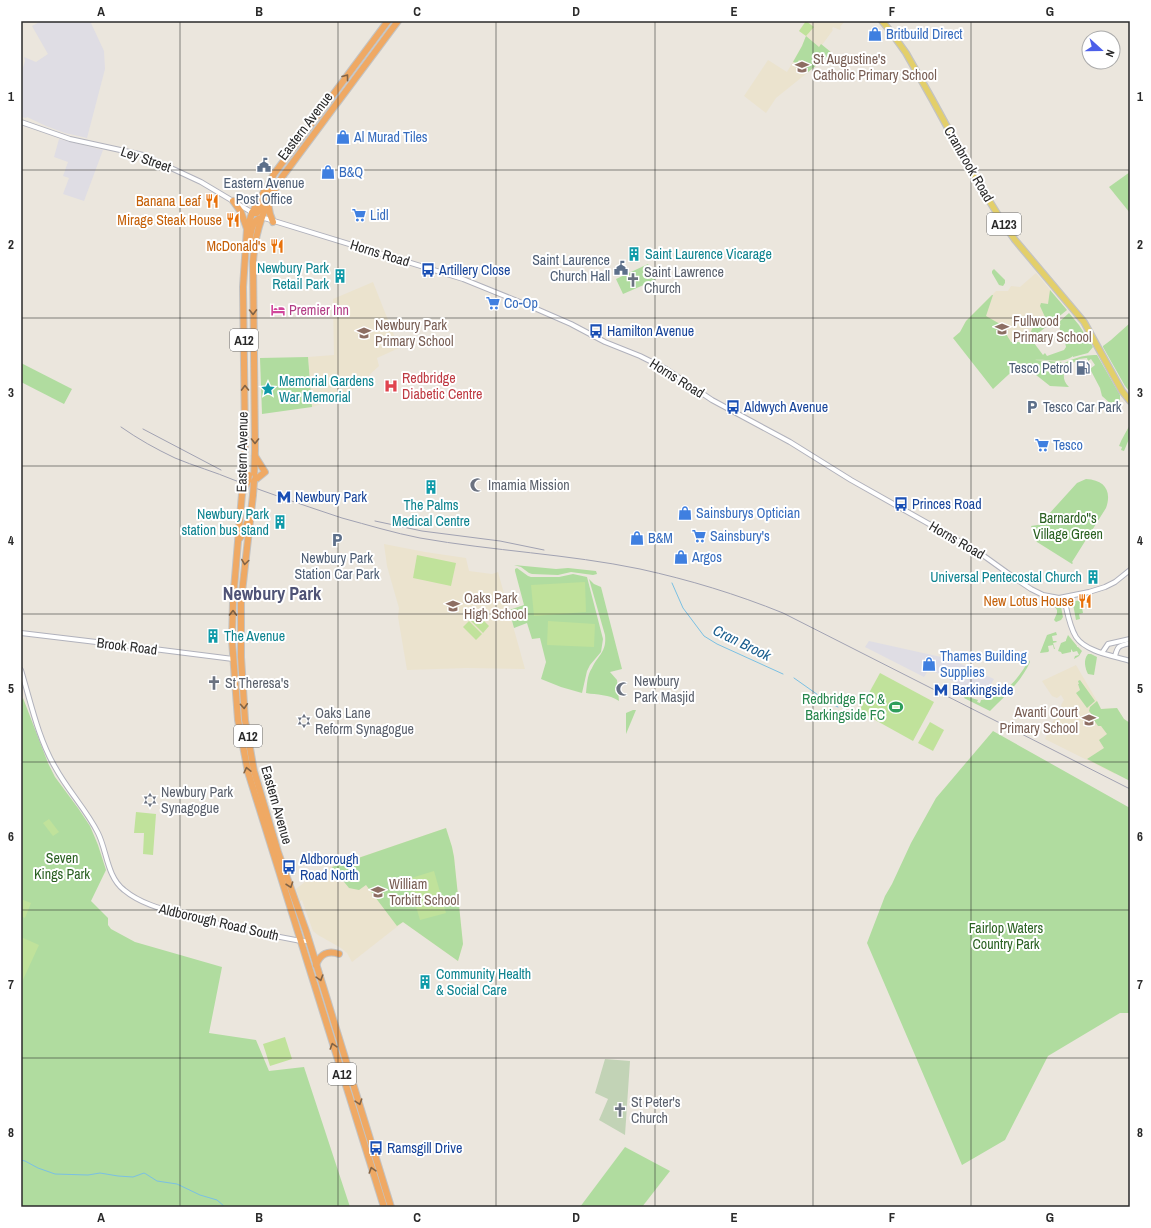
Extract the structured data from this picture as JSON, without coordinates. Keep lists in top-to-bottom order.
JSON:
{
  "streets": {
    "highway": ["Eastern Avenue", "A12"],
    "main road": ["Cranbrook Road", "A123"],
    "street": [
      "Ley Street",
      "Horns Road",
      "Brook Road",
      "Aldborough Road South"
    ]
  },
  "crossings": [
    ["Eastern Avenue", "Ley Street"],
    ["Eastern Avenue", "Horns Road"],
    ["Eastern Avenue", "A12"],
    ["Eastern Avenue", "Brook Road"],
    ["Eastern Avenue", "Aldborough Road South"],
    ["Ley Street", "Horns Road"],
    ["A12", "Aldborough Road South"]
  ],
  "districts": ["Newbury Park"],
  "water": ["Cran Brook"],
  "parks": ["Barnardo''s Village Green", "Seven Kings Park", "Fairlop Waters Country Park"],
  "places": {
    "shop": [
      "Britbuild Direct",
      "Al Murad Tiles",
      "B&Q",
      "Sainsburys Optician",
      "B&M",
      "Argos",
      "Thames Building Supplies"
    ],
    "school or university": [
      "St Augustine's Catholic Primary School",
      "Fullwood Primary School",
      "Newbury Park Primary School",
      "Oaks Park High School",
      "Avanti Court Primary School",
      "William Torbitt School"
    ],
    "public building": ["Eastern Avenue Post Office", "Saint Laurence Church Hall"],
    "restaurant": [
      "Banana Leaf",
      "Mirage Steak House",
      "McDonald's",
      "New Lotus House"
    ],
    "supermarket": [
      "Lidl",
      "Co-Op",
      "Tesco",
      "Sainsbury's"
    ],
    "building": [
      "Saint Laurence Vicarage",
      "Newbury Park Retail Park",
      "The Palms Medical Centre",
      "Newbury Park station bus stand",
      "Universal Pentecostal Church",
      "The Avenue",
      "Community Health & Social Care"
    ],
    "bus stop": [
      "Artillery Close",
      "Hamilton Avenue",
      "Aldwych Avenue",
      "Princes Road",
      "Aldborough Road North",
      "Ramsgill Drive"
    ],
    "church": ["Saint Lawrence Church", "St Theresa's", "St Peter's Church"],
    "hotel": ["Premier Inn"],
    "fuel station": ["Tesco Petrol"],
    "hospital": ["Redbridge Diabetic Centre"],
    "place": ["Memorial Gardens War Memorial"],
    "parking": ["Tesco Car Park", "Newbury Park Station Car Park"],
    "mosque": ["Imamia Mission", "Newbury Park Masjid"],
    "metro station": ["Newbury Park", "Barkingside"],
    "sports": ["Redbridge FC & Barkingside FC"],
    "synagogue": ["Oaks Lane Reform Synagogue", "Newbury Park Synagogue"]
  },
  "north": "right",
  "grid": {
    "columns": [
      "A",
      "B",
      "C",
      "D",
      "E",
      "F",
      "G"
    ],
    "rows": [
      "1",
      "2",
      "3",
      "4",
      "5",
      "6",
      "7",
      "8"
    ]
  }
}
